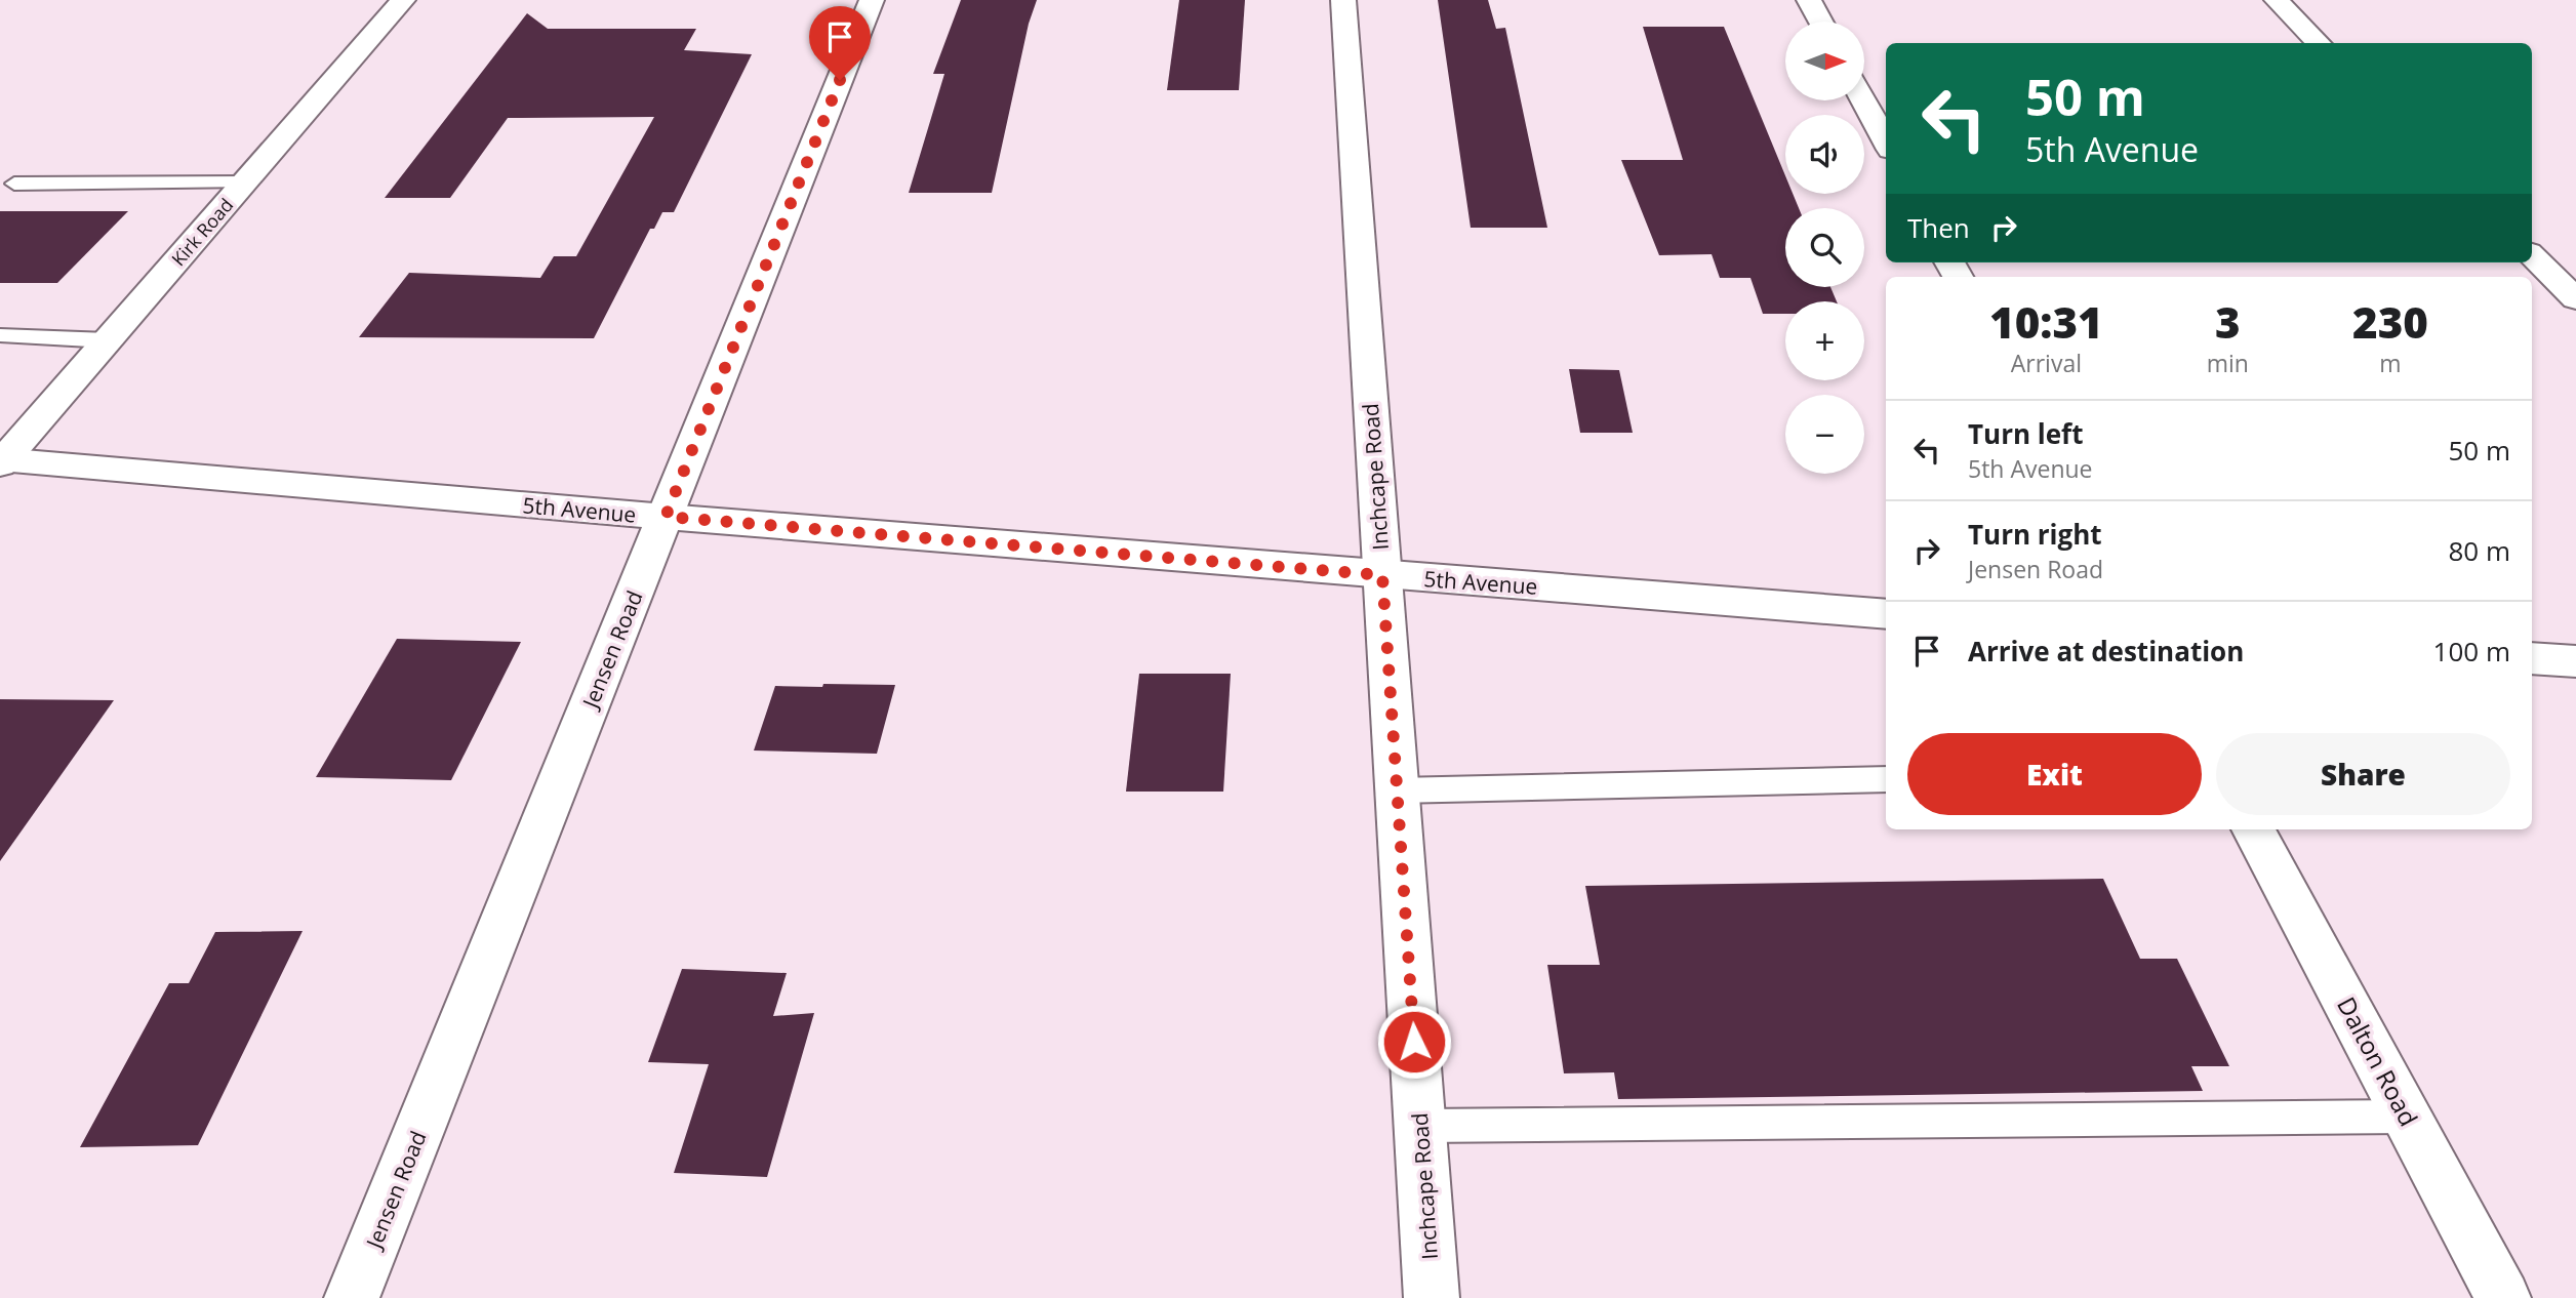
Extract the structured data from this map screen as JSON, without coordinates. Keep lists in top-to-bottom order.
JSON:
{
  "streets": {
    "street": [
      "Kirk Road",
      "Inchcape Road",
      "5th Avenue",
      "Jensen Road",
      "Dalton Road"
    ]
  },
  "crossings": [
    ["Kirk Road", "5th Avenue"],
    ["Inchcape Road", "5th Avenue"],
    ["5th Avenue", "Jensen Road"]
  ],
  "north": "right",
  "page": {
    "map_buttons": ["+", "−"],
    "turn": ["50 m", "5th Avenue"],
    "then": "Then",
    "eta": [
      "10:31",
      "Arrival",
      "3",
      "min",
      "230",
      "m"
    ],
    "list": [
      {
        "name": "Turn left",
        "note": "5th Avenue",
        "value": "50 m"
      },
      {
        "name": "Turn right",
        "note": "Jensen Road",
        "value": "80 m"
      },
      {
        "name": "Arrive at destination",
        "value": "100 m"
      }
    ],
    "buttons": ["Exit", "Share"]
  }
}
